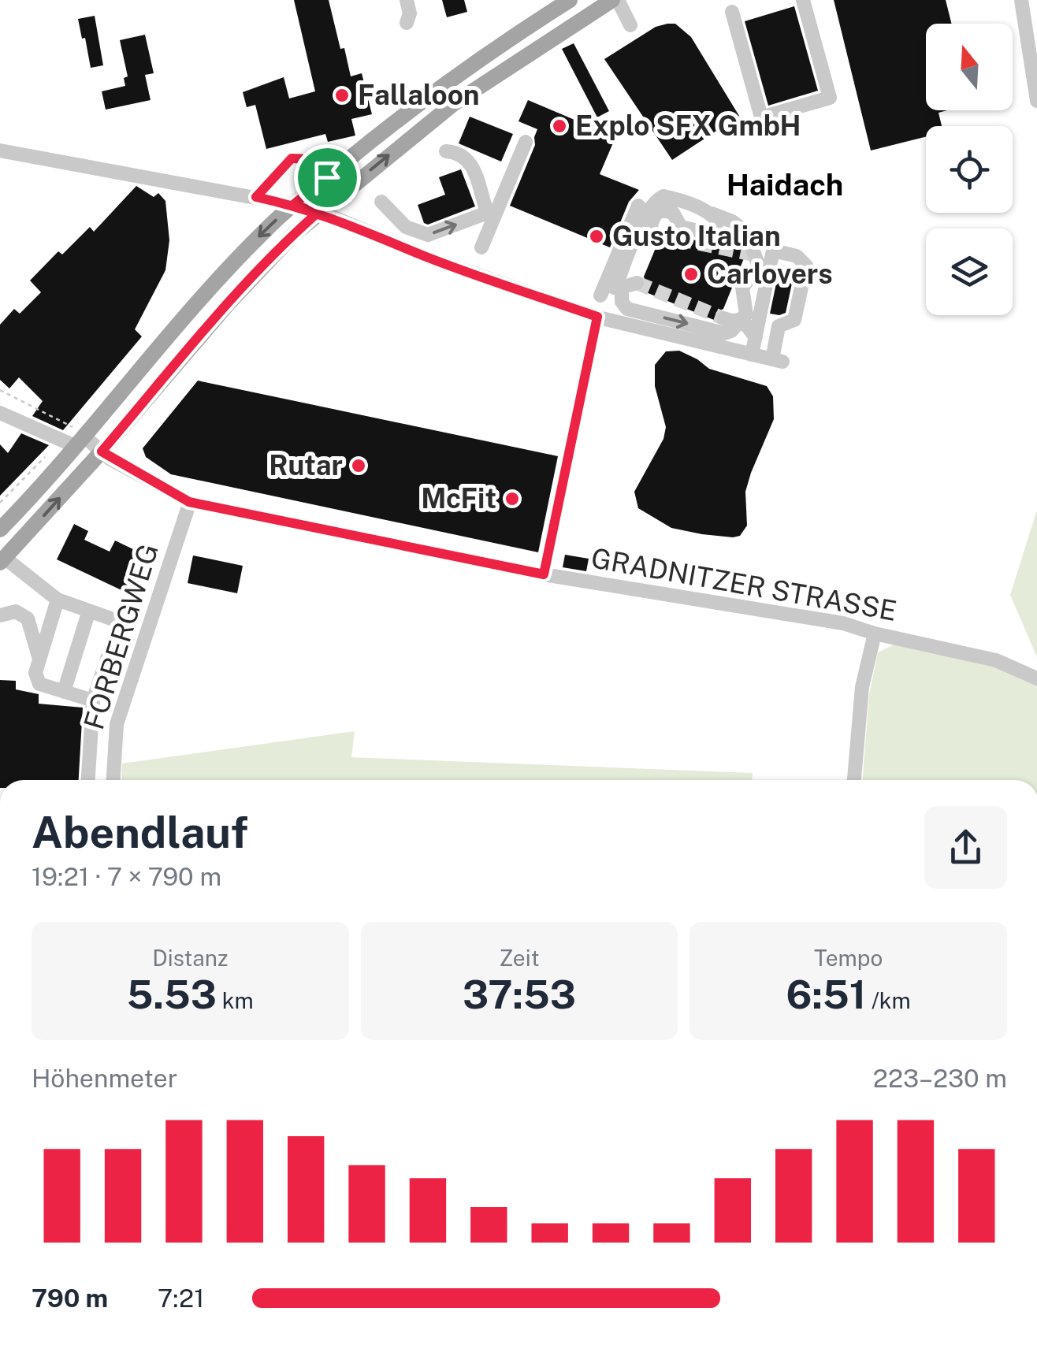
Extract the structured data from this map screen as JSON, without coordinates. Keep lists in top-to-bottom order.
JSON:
{
  "streets": {
    "street": ["GRADNITZER STRASSE", "FORBERGWEG"]
  },
  "crossings": [
    ["GRADNITZER STRASSE", "FORBERGWEG"]
  ],
  "districts": ["Haidach"],
  "places": [
    "Fallaloon",
    "Explo SFX GmbH",
    "Gusto Italian",
    "Carlovers",
    "Rutar",
    "McFit"
  ],
  "north": "top",
  "page": {
    "heading": ["Abendlauf", "19:21 · 7 × 790 m"],
    "stats": [
      ["Distanz", "5.53 km"],
      ["Zeit", "37:53"],
      ["Tempo", "6:51 /km"]
    ],
    "chart": ["Höhenmeter", "223–230 m"],
    "list": [
      {
        "name": "790 m",
        "note": "7:21"
      }
    ]
  }
}
